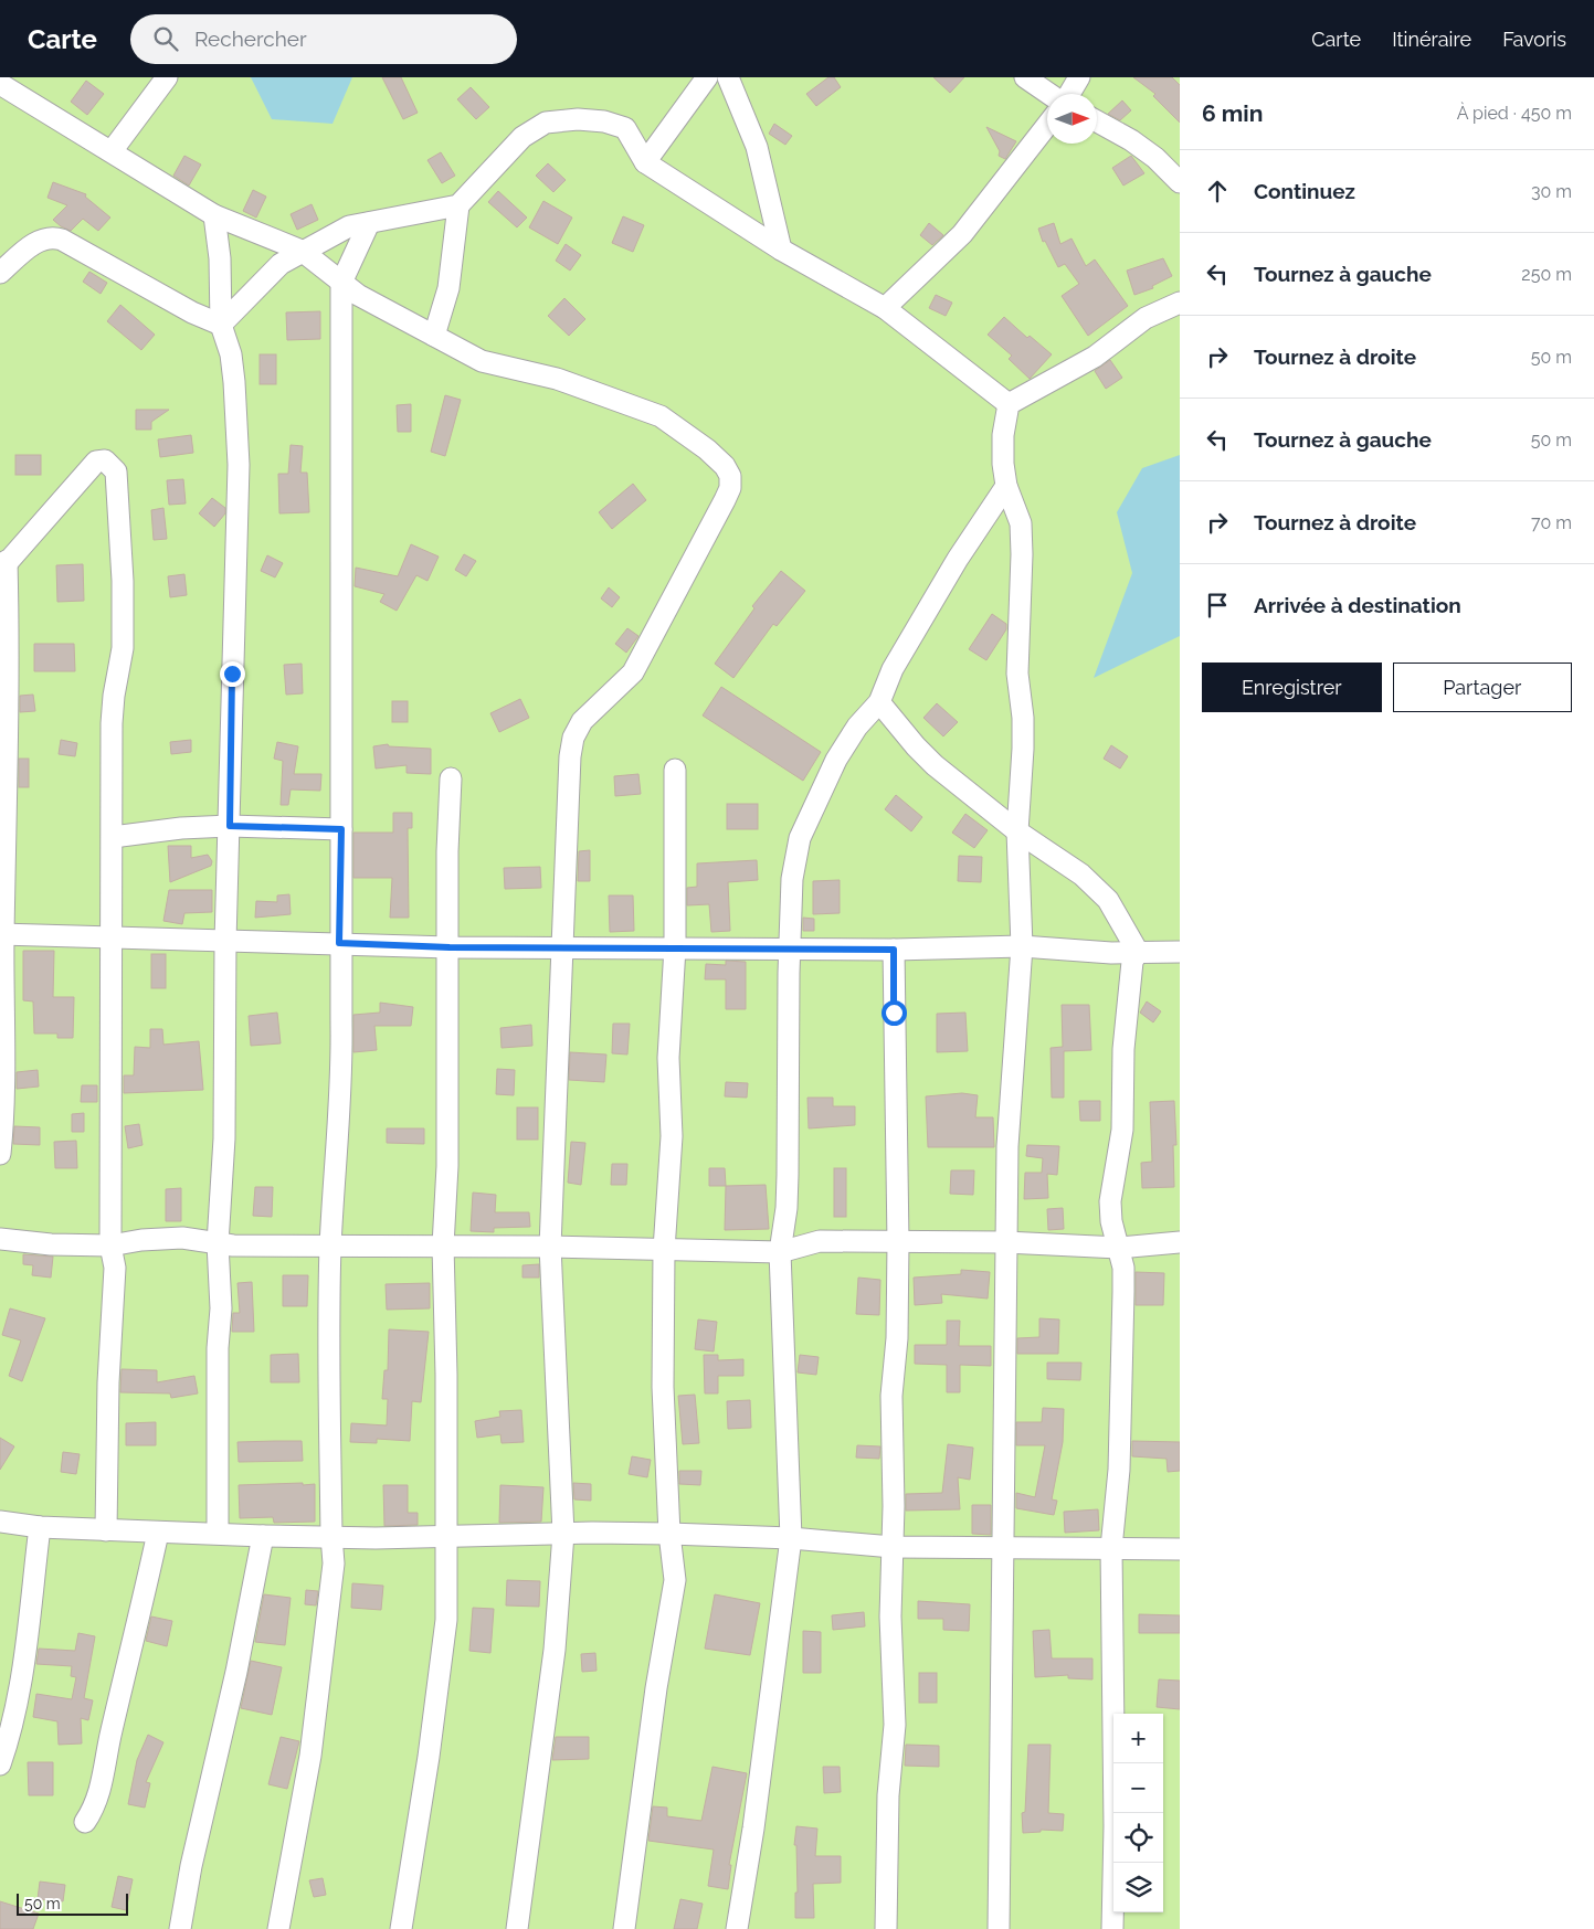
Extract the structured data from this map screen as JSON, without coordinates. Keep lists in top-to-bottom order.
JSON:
{
  "scale_bar": "50 m",
  "north": "right",
  "page": {
    "header": "Carte",
    "search": "Rechercher",
    "nav": ["Carte", "Itinéraire", "Favoris"],
    "heading": ["6 min", "À pied · 450 m"],
    "list": [
      ["Continuez", "30 m"],
      ["Tournez à gauche", "250 m"],
      ["Tournez à droite", "50 m"],
      ["Tournez à gauche", "50 m"],
      ["Tournez à droite", "70 m"],
      "Arrivée à destination"
    ],
    "buttons": ["Enregistrer", "Partager"],
    "map_buttons": ["+", "−"],
    "scale": "50 m"
  }
}
